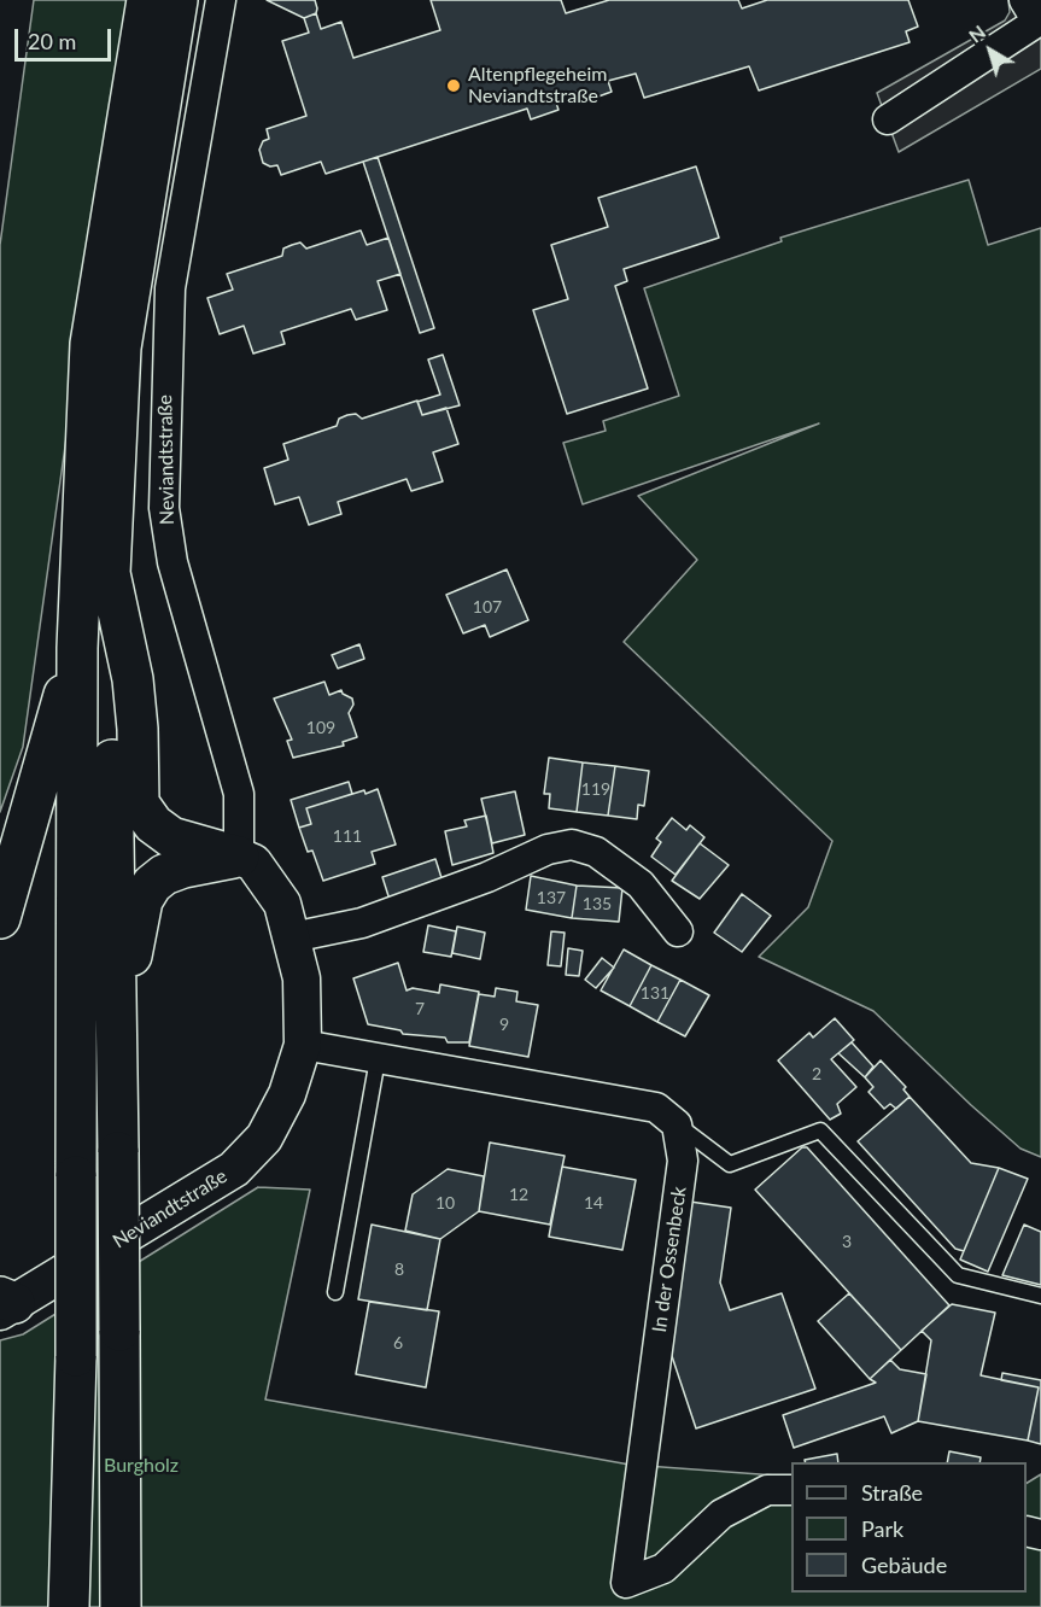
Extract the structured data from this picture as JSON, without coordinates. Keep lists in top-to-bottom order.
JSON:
{
  "streets": {
    "street": ["Neviandtstraße", "In der Ossenbeck"]
  },
  "parks": ["Burgholz"],
  "places": ["Altenpflegeheim Neviandtstraße"],
  "house_numbers": [
    "107",
    "109",
    "119",
    "111",
    "137",
    "135",
    "131",
    "7",
    "9",
    "2",
    "12",
    "10",
    "14",
    "3",
    "8",
    "6"
  ],
  "legend": ["Straße", "Park", "Gebäude"],
  "scale_bar": "20 m",
  "north": "top left"
}
